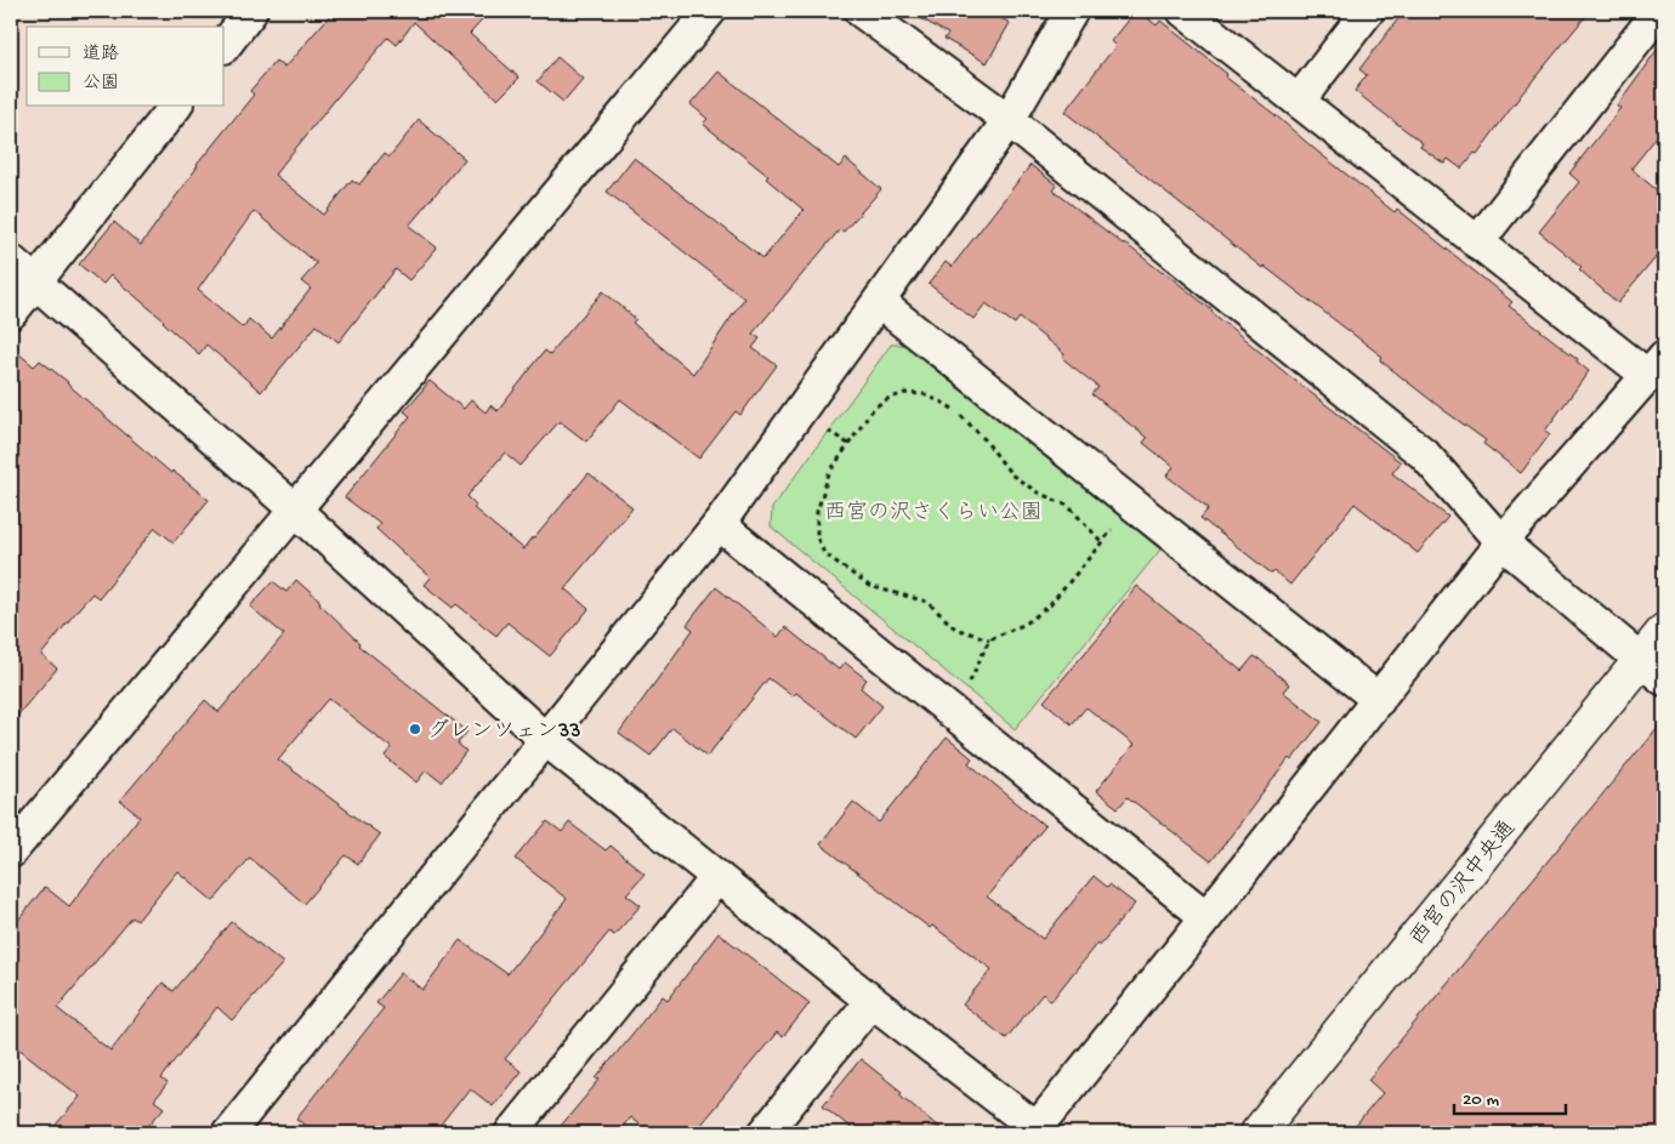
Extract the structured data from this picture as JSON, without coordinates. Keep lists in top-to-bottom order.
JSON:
{
  "streets": {
    "street": ["西宮の沢中央通"]
  },
  "parks": ["西宮の沢さくらい公園"],
  "places": ["グレンツェン33"],
  "legend": ["道路", "公園"],
  "scale_bar": "20 m"
}
